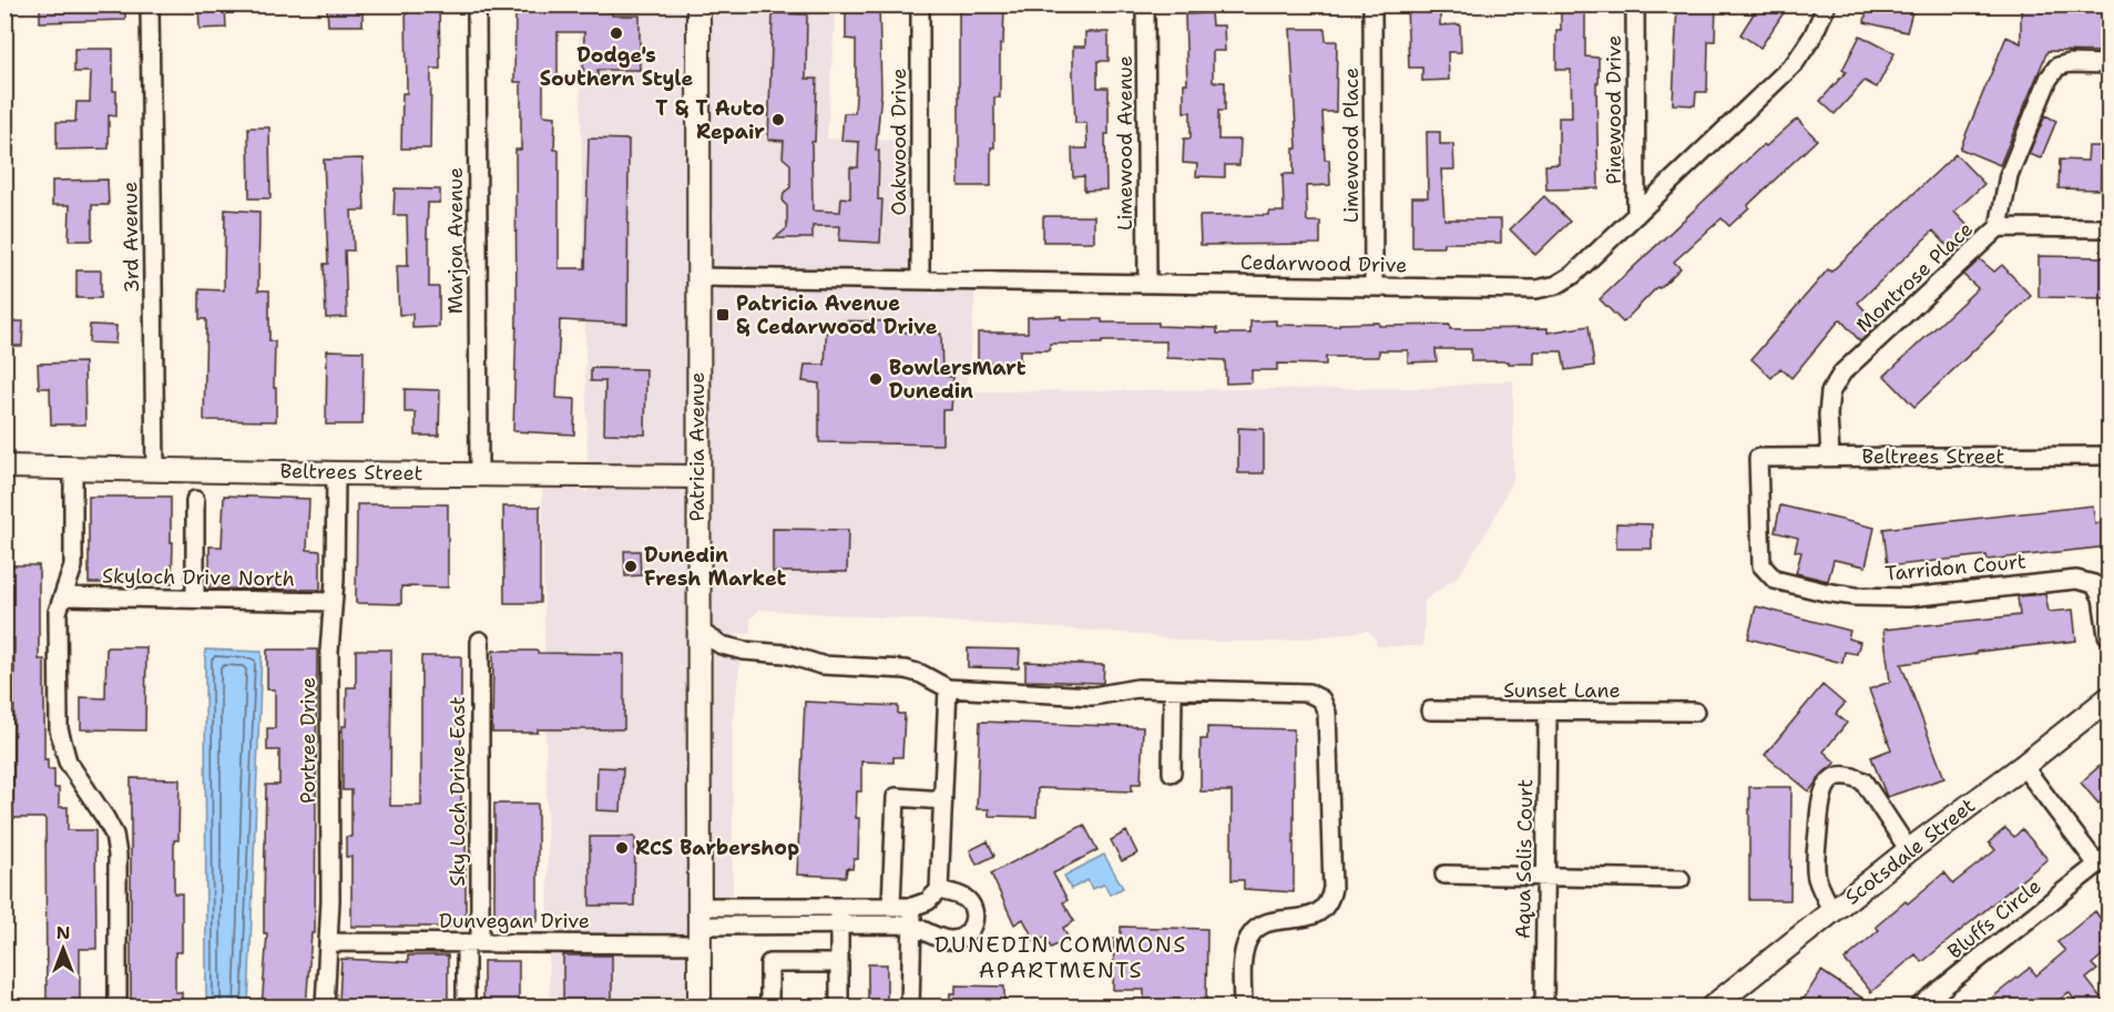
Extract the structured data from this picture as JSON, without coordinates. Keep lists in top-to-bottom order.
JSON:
{
  "streets": {
    "street": [
      "Pinewood Drive",
      "Oakwood Drive",
      "Limewood Avenue",
      "Limewood Place",
      "3rd Avenue",
      "Marjon Avenue",
      "Cedarwood Drive",
      "Montrose Place",
      "Patricia Avenue",
      "Beltrees Street",
      "Tarridon Court",
      "Skyloch Drive North",
      "Sunset Lane",
      "Portree Drive",
      "Sky Loch Drive East",
      "Scotsdale Street",
      "Aqua Solis Court",
      "Bluffs Circle",
      "Dunvegan Drive"
    ]
  },
  "crossings": [
    ["Pinewood Drive", "Cedarwood Drive"],
    ["Oakwood Drive", "Cedarwood Drive"],
    ["Limewood Avenue", "Cedarwood Drive"],
    ["Limewood Place", "Cedarwood Drive"],
    ["3rd Avenue", "Beltrees Street"],
    ["Marjon Avenue", "Beltrees Street"],
    ["Cedarwood Drive", "Patricia Avenue"],
    ["Montrose Place", "Beltrees Street"],
    ["Patricia Avenue", "Beltrees Street"],
    ["Patricia Avenue", "Dunvegan Drive"],
    ["Beltrees Street", "Tarridon Court"],
    ["Beltrees Street", "Portree Drive"],
    ["Skyloch Drive North", "Portree Drive"],
    ["Sunset Lane", "Aqua Solis Court"],
    ["Portree Drive", "Dunvegan Drive"],
    ["Sky Loch Drive East", "Dunvegan Drive"],
    ["Scotsdale Street", "Bluffs Circle"]
  ],
  "districts": ["DUNEDIN COMMONS APARTMENTS"],
  "places": {
    "other": [
      "Dodge's Southern Style",
      "T & T Auto Repair",
      "BowlersMart Dunedin",
      "Dunedin Fresh Market",
      "RCS Barbershop"
    ],
    "transit": ["Patricia Avenue & Cedarwood Drive"]
  },
  "north": "top"
}
